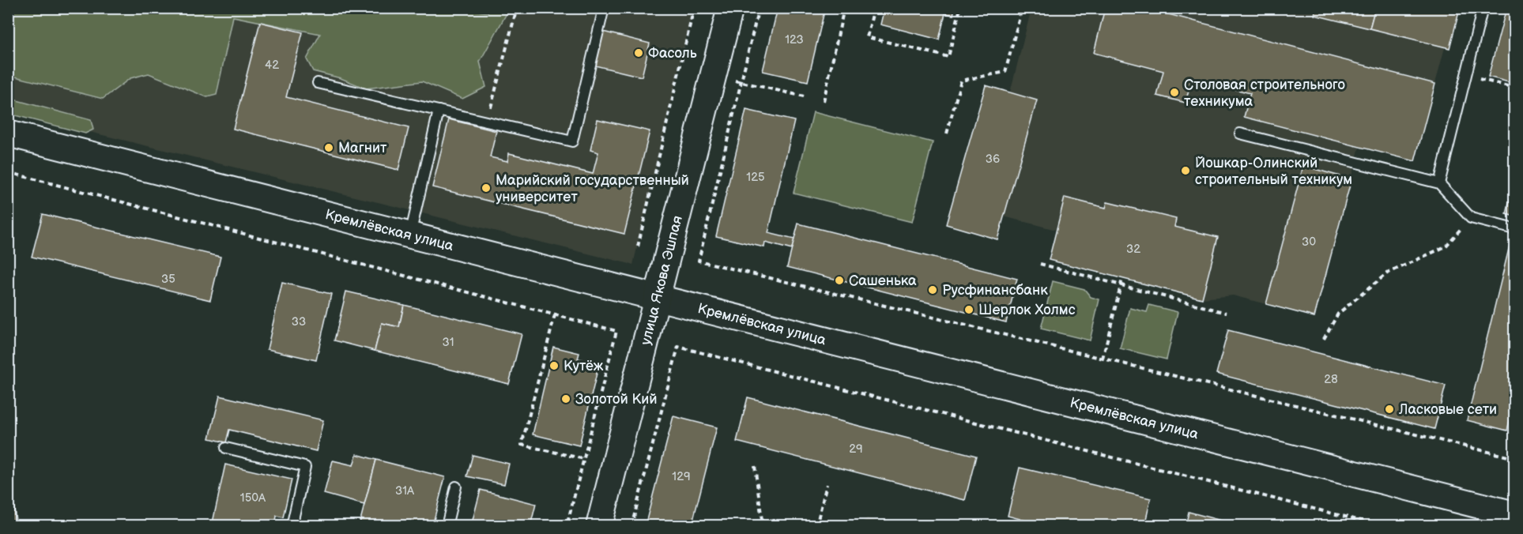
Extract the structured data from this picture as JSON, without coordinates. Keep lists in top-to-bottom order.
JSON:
{
  "streets": {
    "street": ["Кремлёвская улица", "улица Якова Эшпая"]
  },
  "crossings": [
    ["Кремлёвская улица", "улица Якова Эшпая"]
  ],
  "places": [
    "Фасоль",
    "Столовая строительного техникума",
    "Магнит",
    "Йошкар-Олинский строительный техникум",
    "Марийский государственный университет",
    "Сашенька",
    "Русфинансбанк",
    "Шерлок Холмс",
    "Кутёж",
    "Золотой Кий",
    "Ласковые сети"
  ],
  "house_numbers": [
    "123",
    "42",
    "36",
    "125",
    "30",
    "32",
    "35",
    "33",
    "31",
    "28",
    "29",
    "129",
    "31А",
    "150А"
  ]
}
